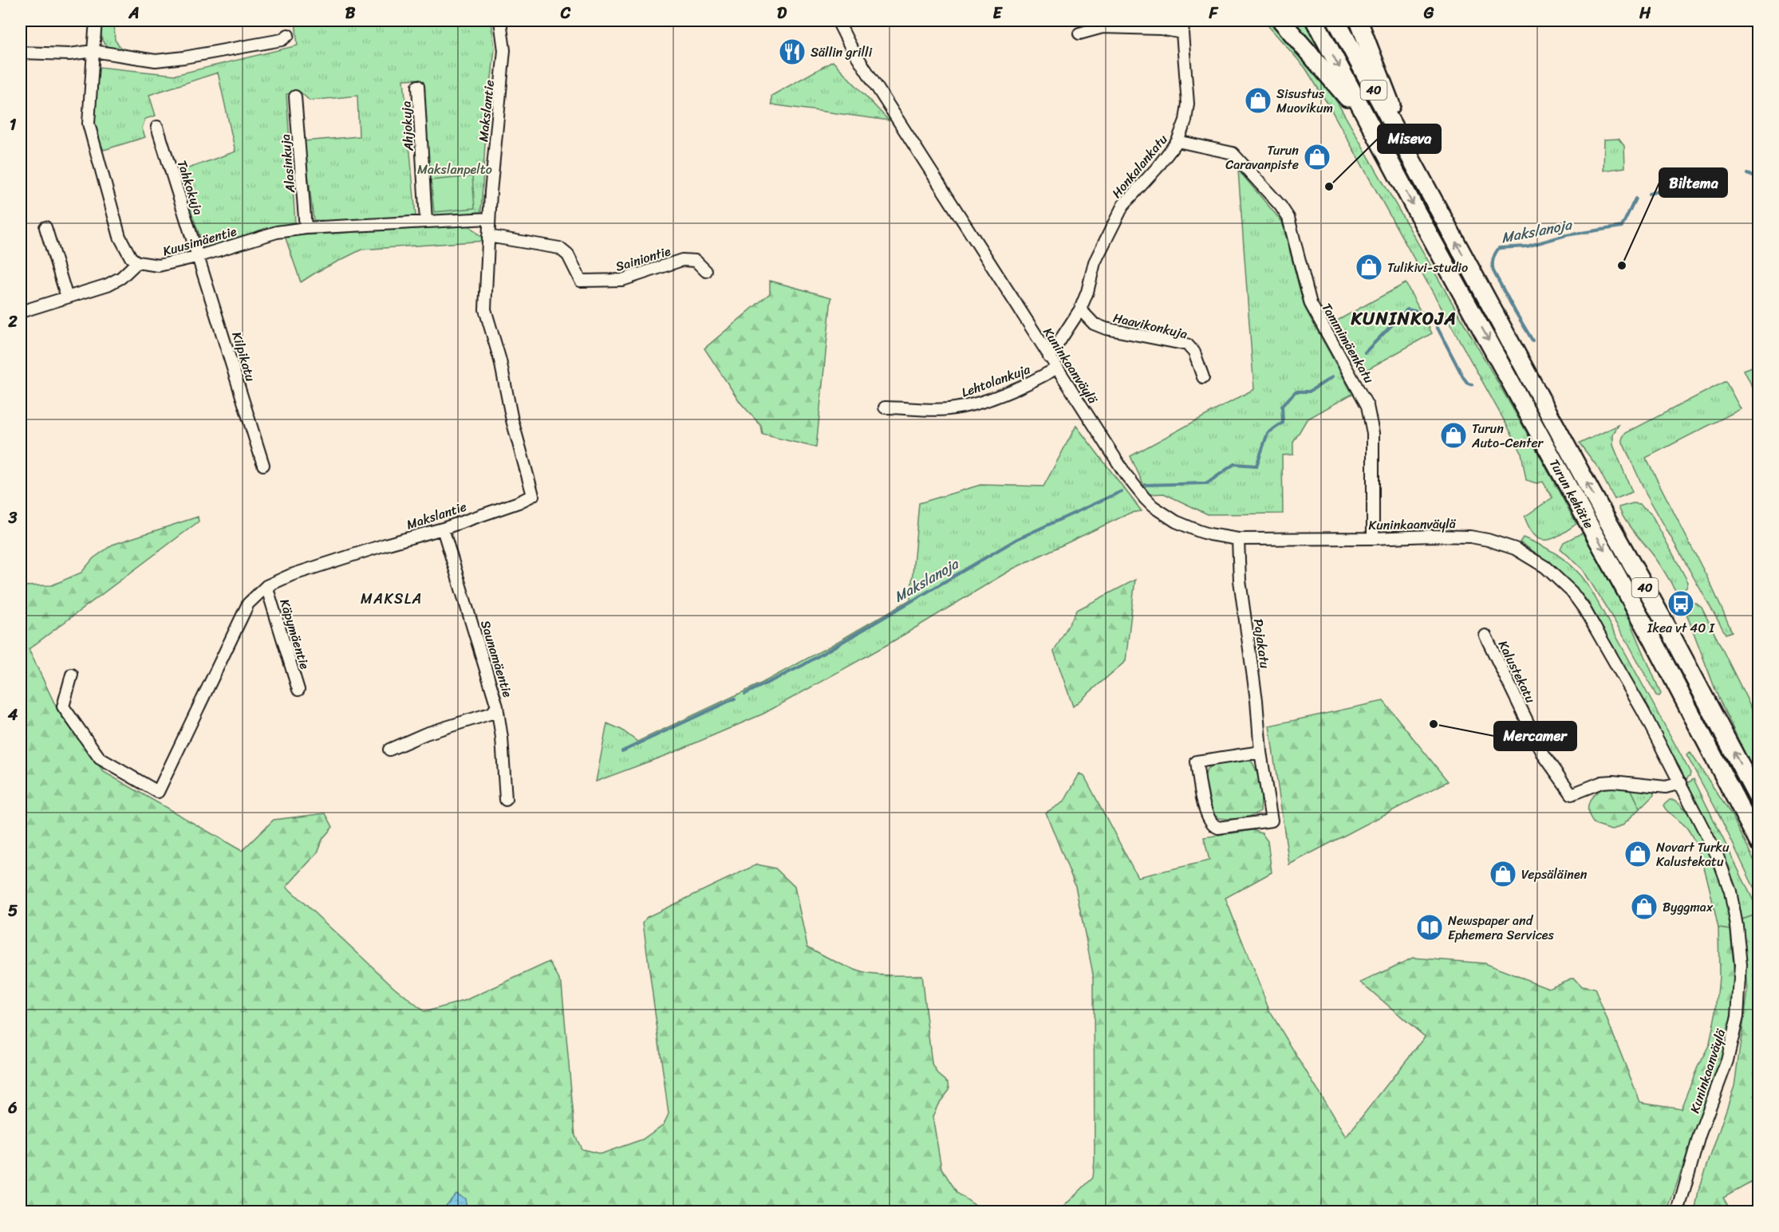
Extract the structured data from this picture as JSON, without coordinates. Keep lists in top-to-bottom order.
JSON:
{
  "streets": {
    "highway": ["40", "Turun kehätie"],
    "street": [
      "Makslantie",
      "Ahjokuja",
      "Alasinkuja",
      "Honkalankatu",
      "Tahkokuja",
      "Kuusimäentie",
      "Sainiontie",
      "Haavikonkuja",
      "Tammimäenkatu",
      "Kilpikatu",
      "Kuninkaanväylä",
      "Lehtolankuja",
      "Käpymäentie",
      "Pajakatu",
      "Saunamäentie",
      "Kalustekatu"
    ]
  },
  "crossings": [
    ["Makslantie", "Kuusimäentie"],
    ["Makslantie", "Sainiontie"],
    ["Makslantie", "Käpymäentie"],
    ["Makslantie", "Saunamäentie"],
    ["Ahjokuja", "Kuusimäentie"],
    ["Alasinkuja", "Kuusimäentie"],
    ["Honkalankatu", "Haavikonkuja"],
    ["Honkalankatu", "Tammimäenkatu"],
    ["Honkalankatu", "Kuninkaanväylä"],
    ["Tahkokuja", "Kuusimäentie"],
    ["Tahkokuja", "Kilpikatu"],
    ["Kuusimäentie", "Kilpikatu"],
    ["Tammimäenkatu", "Kuninkaanväylä"],
    ["Kuninkaanväylä", "Lehtolankuja"],
    ["Kuninkaanväylä", "Pajakatu"],
    ["Kuninkaanväylä", "Kalustekatu"]
  ],
  "districts": ["KUNINKOJA", "MAKSLA"],
  "water": ["Makslanoja"],
  "parks": ["Makslanpelto"],
  "places": {
    "restaurant": ["Sällin grilli"],
    "shop": [
      "Sisustus Muovikum",
      "Turun Caravanpiste",
      "Tulikivi-studio",
      "Turun Auto-Center",
      "Novart Turku Kalustekatu",
      "Vepsäläinen",
      "Byggmax"
    ],
    "other": ["Miseva", "Biltema", "Mercamer"],
    "bus stop": ["Ikea vt 40 I"],
    "library": ["Newspaper and Ephemera Services"]
  },
  "grid": {
    "columns": [
      "A",
      "B",
      "C",
      "D",
      "E",
      "F",
      "G",
      "H"
    ],
    "rows": [
      "1",
      "2",
      "3",
      "4",
      "5",
      "6"
    ]
  }
}
